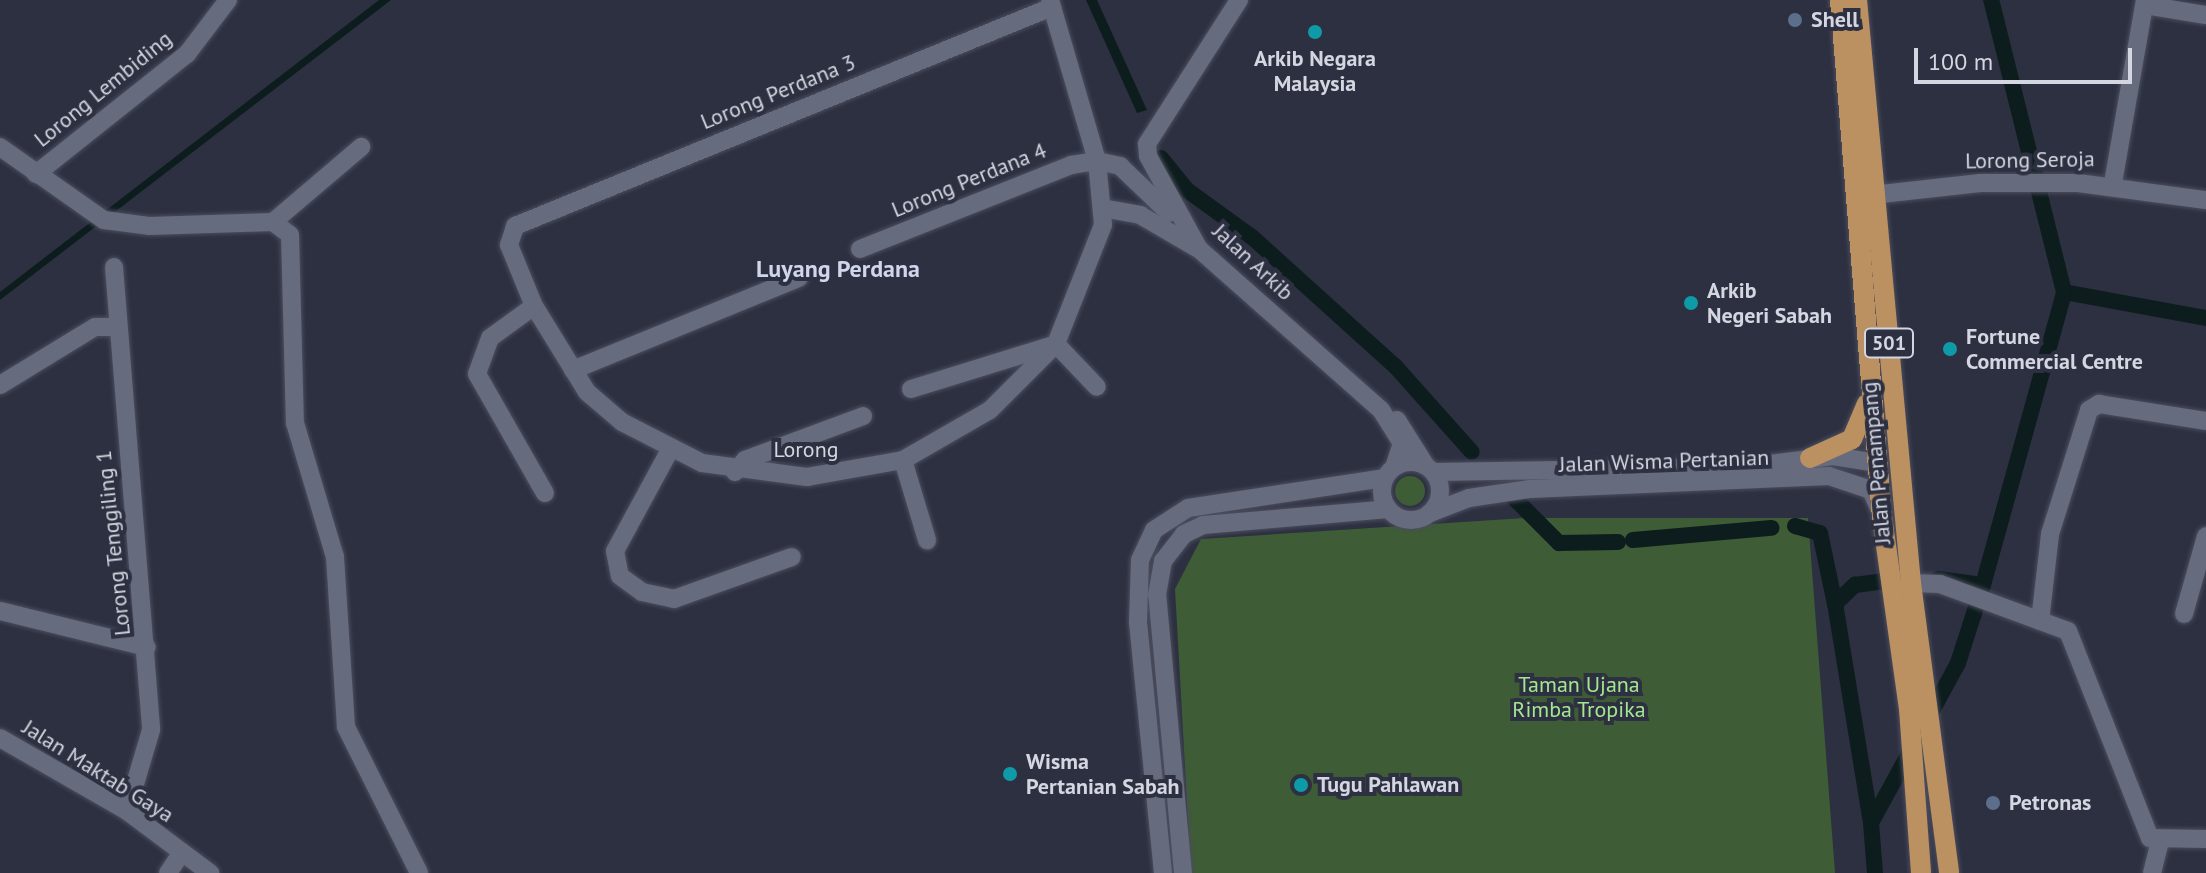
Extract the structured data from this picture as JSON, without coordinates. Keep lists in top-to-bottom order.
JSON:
{
  "streets": {
    "main road": ["501", "Jalan Penampang"],
    "street": [
      "Lorong Lembiding",
      "Lorong Perdana 3",
      "Lorong Seroja",
      "Lorong Perdana 4",
      "Jalan Arkib",
      "Lorong",
      "Jalan Wisma Pertanian",
      "Lorong Tenggiling 1",
      "Jalan Maktab Gaya"
    ]
  },
  "crossings": [
    ["Lorong Perdana 3", "Lorong"],
    ["Lorong Seroja", "Jalan Penampang"],
    ["Jalan Arkib", "Jalan Wisma Pertanian"],
    ["Jalan Wisma Pertanian", "Jalan Penampang"],
    ["Lorong Tenggiling 1", "Jalan Maktab Gaya"]
  ],
  "districts": ["Luyang Perdana"],
  "parks": ["Taman Ujana Rimba Tropika"],
  "places": [
    "Shell",
    "Arkib Negara Malaysia",
    "Arkib Negeri Sabah",
    "Fortune Commercial Centre",
    "Wisma Pertanian Sabah",
    "Tugu Pahlawan",
    "Petronas"
  ],
  "scale_bar": "100 m"
}
